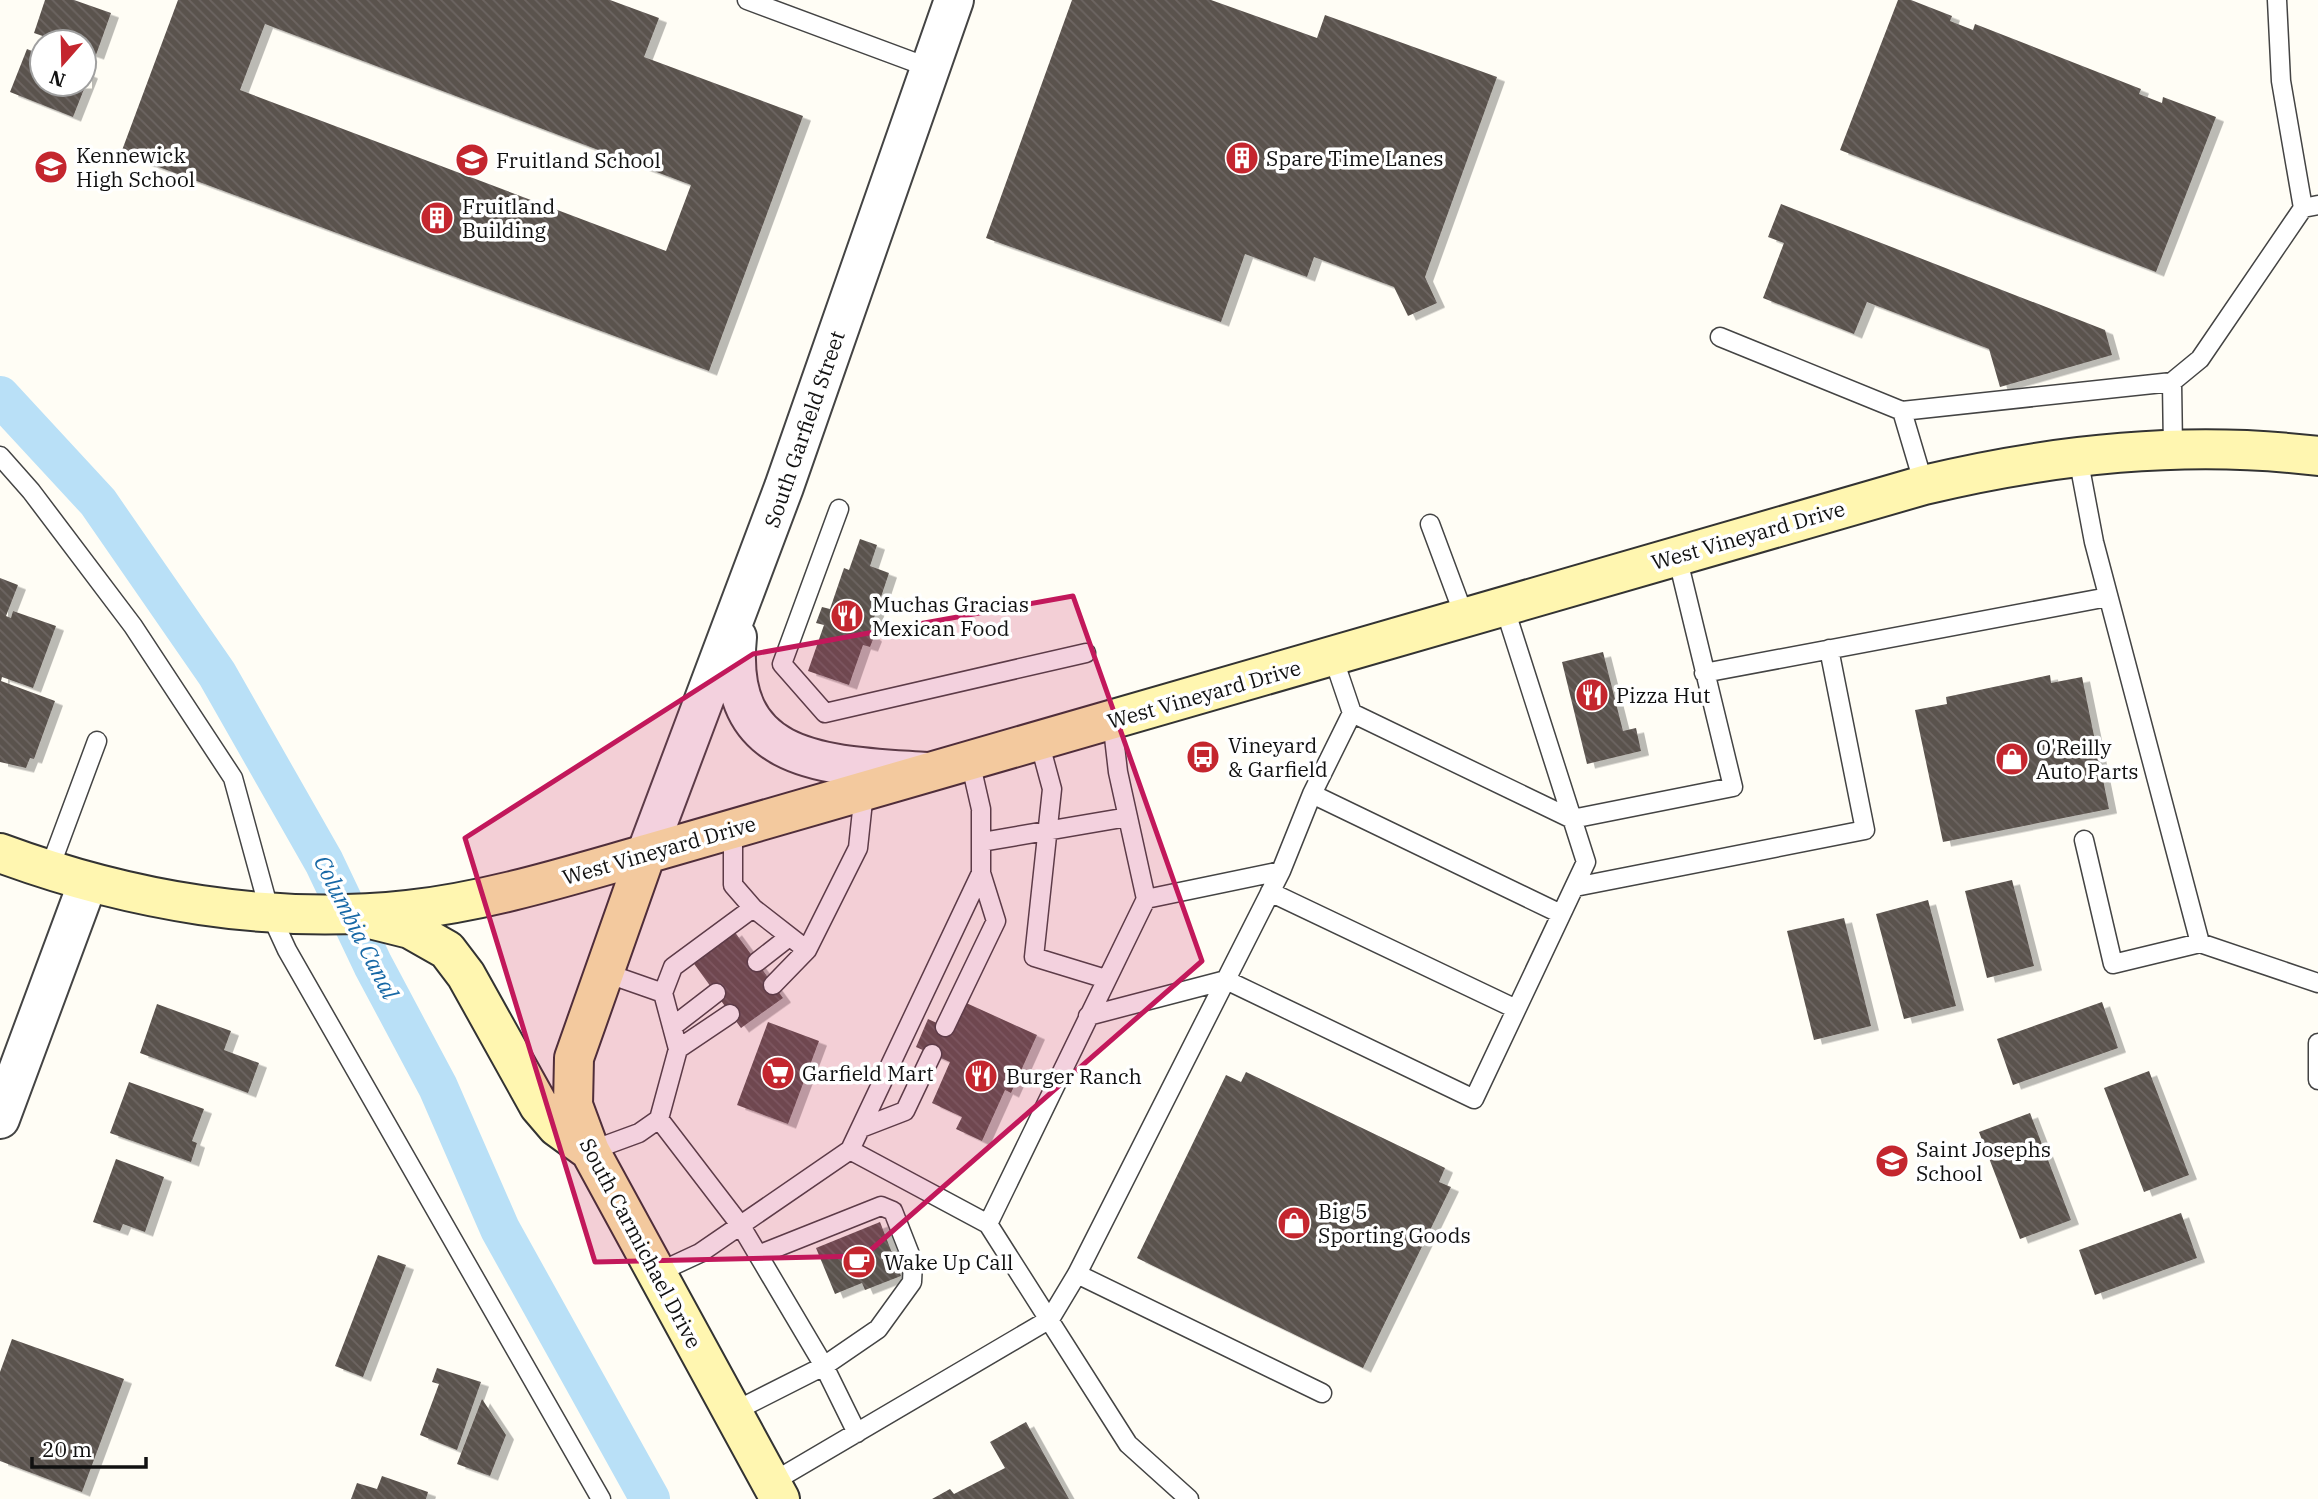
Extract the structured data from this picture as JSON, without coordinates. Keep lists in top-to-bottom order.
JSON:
{
  "streets": {
    "main road": ["West Vineyard Drive", "South Carmichael Drive"],
    "street": ["South Garfield Street"]
  },
  "crossings": [
    ["South Garfield Street", "West Vineyard Drive"],
    ["South Garfield Street", "South Carmichael Drive"],
    ["West Vineyard Drive", "South Carmichael Drive"]
  ],
  "water": ["Columbia Canal"],
  "places": {
    "building": ["Spare Time Lanes", "Fruitland Building"],
    "school or university": ["Fruitland School", "Kennewick High School", "Saint Josephs School"],
    "restaurant": ["Muchas Gracias Mexican Food", "Pizza Hut", "Burger Ranch"],
    "bus stop": ["Vineyard & Garfield"],
    "shop": ["O'Reilly Auto Parts", "Big 5 Sporting Goods"],
    "supermarket": ["Garfield Mart"],
    "cafe": ["Wake Up Call"]
  },
  "scale_bar": "20 m",
  "north": "bottom"
}
